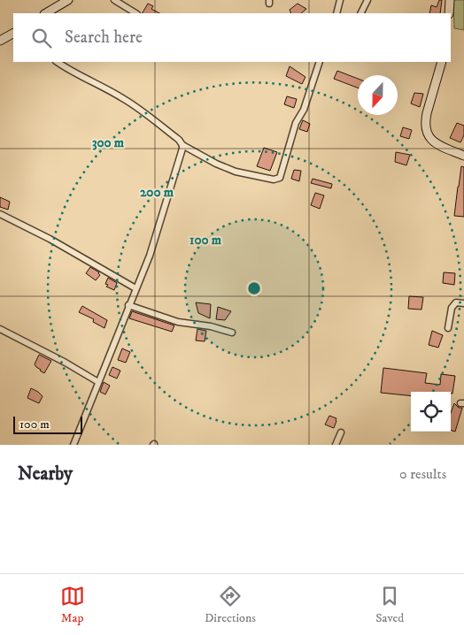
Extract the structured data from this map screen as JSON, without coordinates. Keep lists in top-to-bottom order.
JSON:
{
  "scale_bar": "100 m",
  "north": "bottom",
  "page": {
    "search": "Search here",
    "scale": "100 m",
    "heading": ["Nearby", "0 results"],
    "nav": ["Map", "Directions", "Saved"]
  },
  "rings": ["300 m", "200 m", "100 m"]
}
